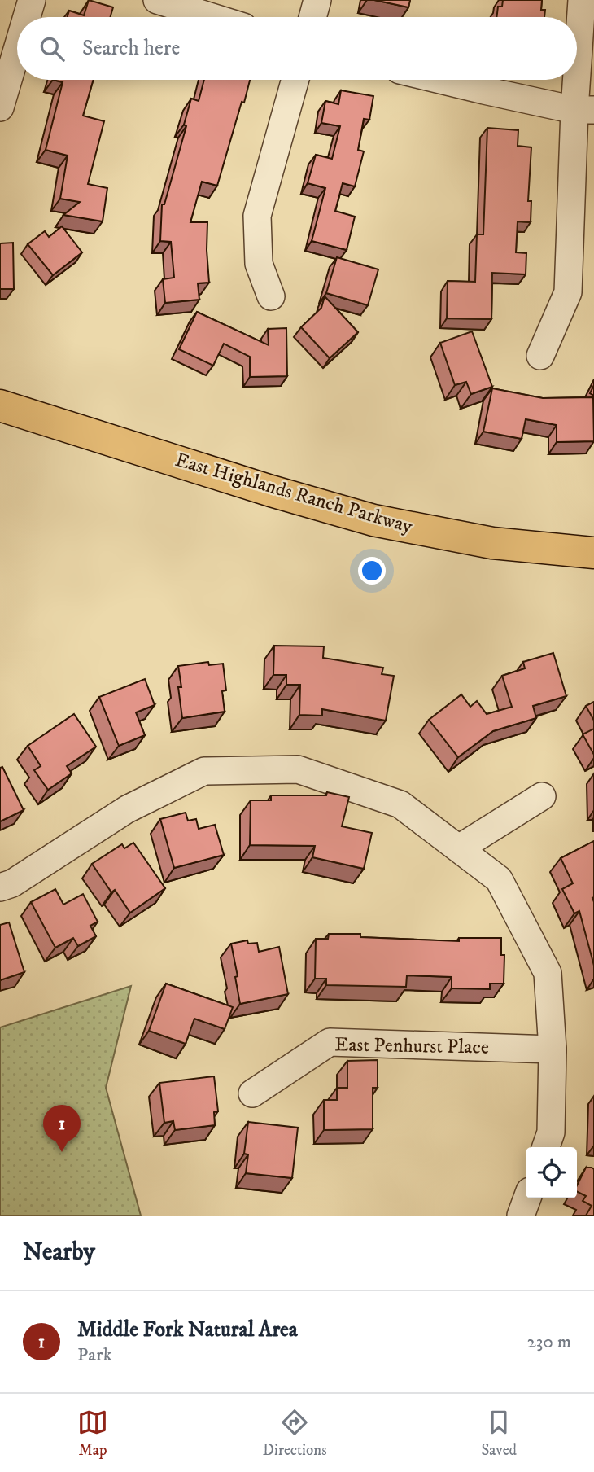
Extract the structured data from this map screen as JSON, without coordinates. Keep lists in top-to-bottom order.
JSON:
{
  "streets": {
    "main road": ["East Highlands Ranch Parkway"],
    "street": ["East Penhurst Place"]
  },
  "page": {
    "search": "Search here",
    "pins": "1",
    "heading": "Nearby",
    "list": [
      {
        "mark": "1",
        "name": "Middle Fork Natural Area",
        "note": "Park",
        "value": "230 m"
      }
    ],
    "nav": ["Map", "Directions", "Saved"]
  }
}
